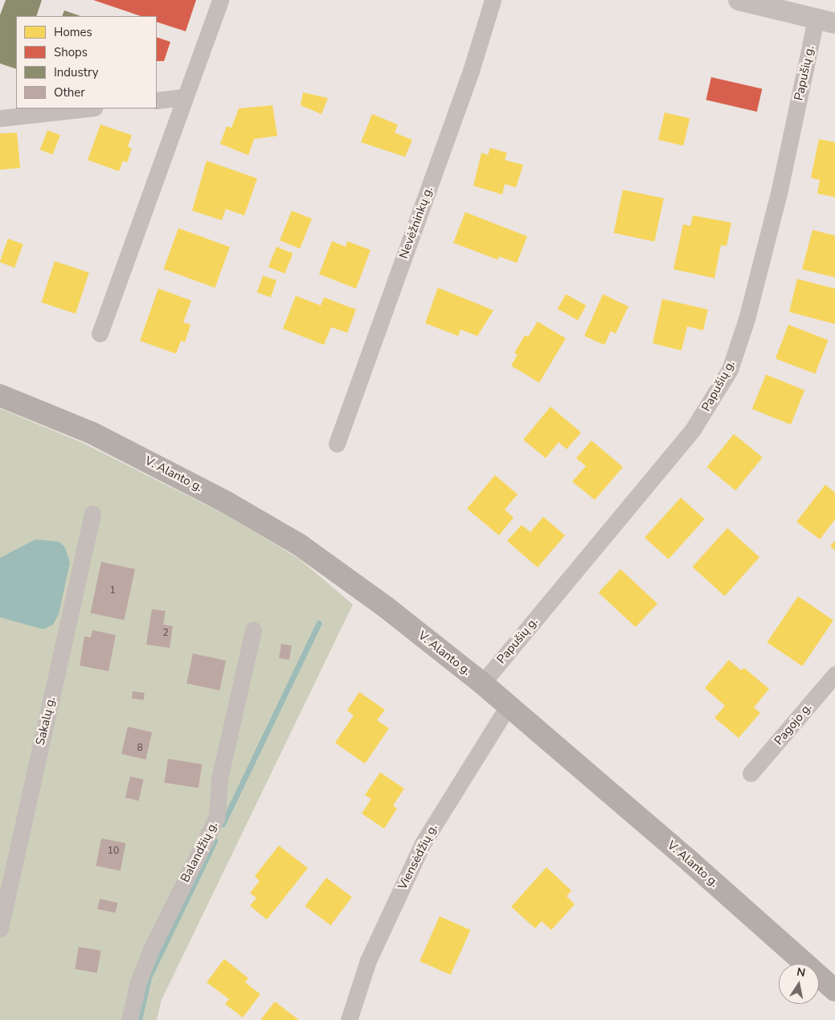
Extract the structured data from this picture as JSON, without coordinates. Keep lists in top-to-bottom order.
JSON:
{
  "streets": {
    "main road": ["V. Alanto g."],
    "street": [
      "Papušių g.",
      "Nevėžninkų g.",
      "Sakalų g.",
      "Pagojo g.",
      "Balandžių g.",
      "Viensėdžių g."
    ]
  },
  "crossings": [
    ["Papušių g.", "V. Alanto g."],
    ["V. Alanto g.", "Viensėdžių g."]
  ],
  "house_numbers": [
    "1",
    "2",
    "8",
    "10"
  ],
  "legend": [
    "Homes",
    "Shops",
    "Industry",
    "Other"
  ],
  "north": "top"
}
